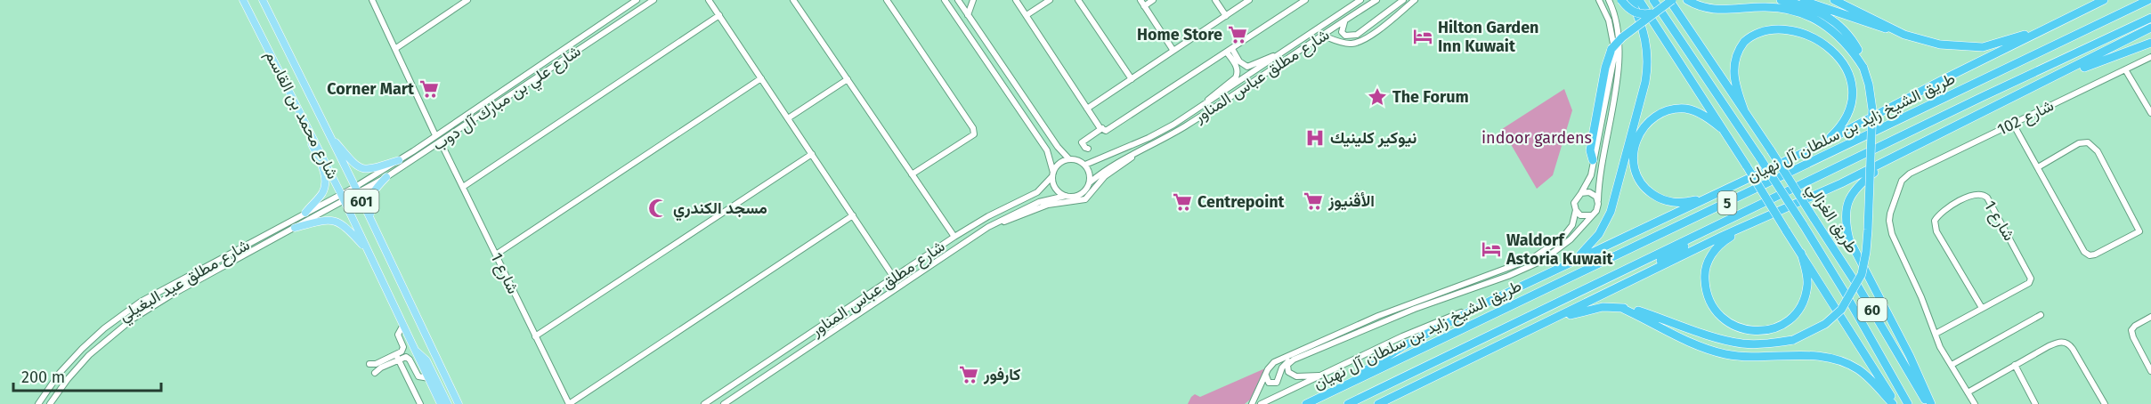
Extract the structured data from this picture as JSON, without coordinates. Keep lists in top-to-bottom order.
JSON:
{
  "streets": {
    "highway": [
      "طريق الشيخ زايد بن سلطان آل نهيان",
      "5",
      "طريق الغزالي",
      "60"
    ],
    "main road": ["شارع محمد بن القاسم", "601"],
    "street": [
      "شارع مطلق عباس المناور",
      "شارع علي بن مبارك آل دوب",
      "شارع 102",
      "شارع 1",
      "شارع مطلق عيد البغيلي"
    ]
  },
  "crossings": [
    ["شارع علي بن مبارك آل دوب", "شارع محمد بن القاسم"],
    ["شارع علي بن مبارك آل دوب", "شارع 1"],
    ["شارع علي بن مبارك آل دوب", "شارع مطلق عيد البغيلي"],
    ["شارع محمد بن القاسم", "شارع مطلق عيد البغيلي"],
    ["شارع 102", "شارع 1"]
  ],
  "parks": ["indoor gardens"],
  "places": {
    "supermarket": [
      "Home Store",
      "Corner Mart",
      "الأڤنيوز",
      "Centrepoint",
      "كارفور"
    ],
    "hotel": ["Hilton Garden Inn Kuwait", "Waldorf Astoria Kuwait"],
    "place": ["The Forum"],
    "hospital": ["نيوكير كلينيك"],
    "mosque": ["مسجد الكندري"]
  },
  "scale_bar": "200 m"
}
